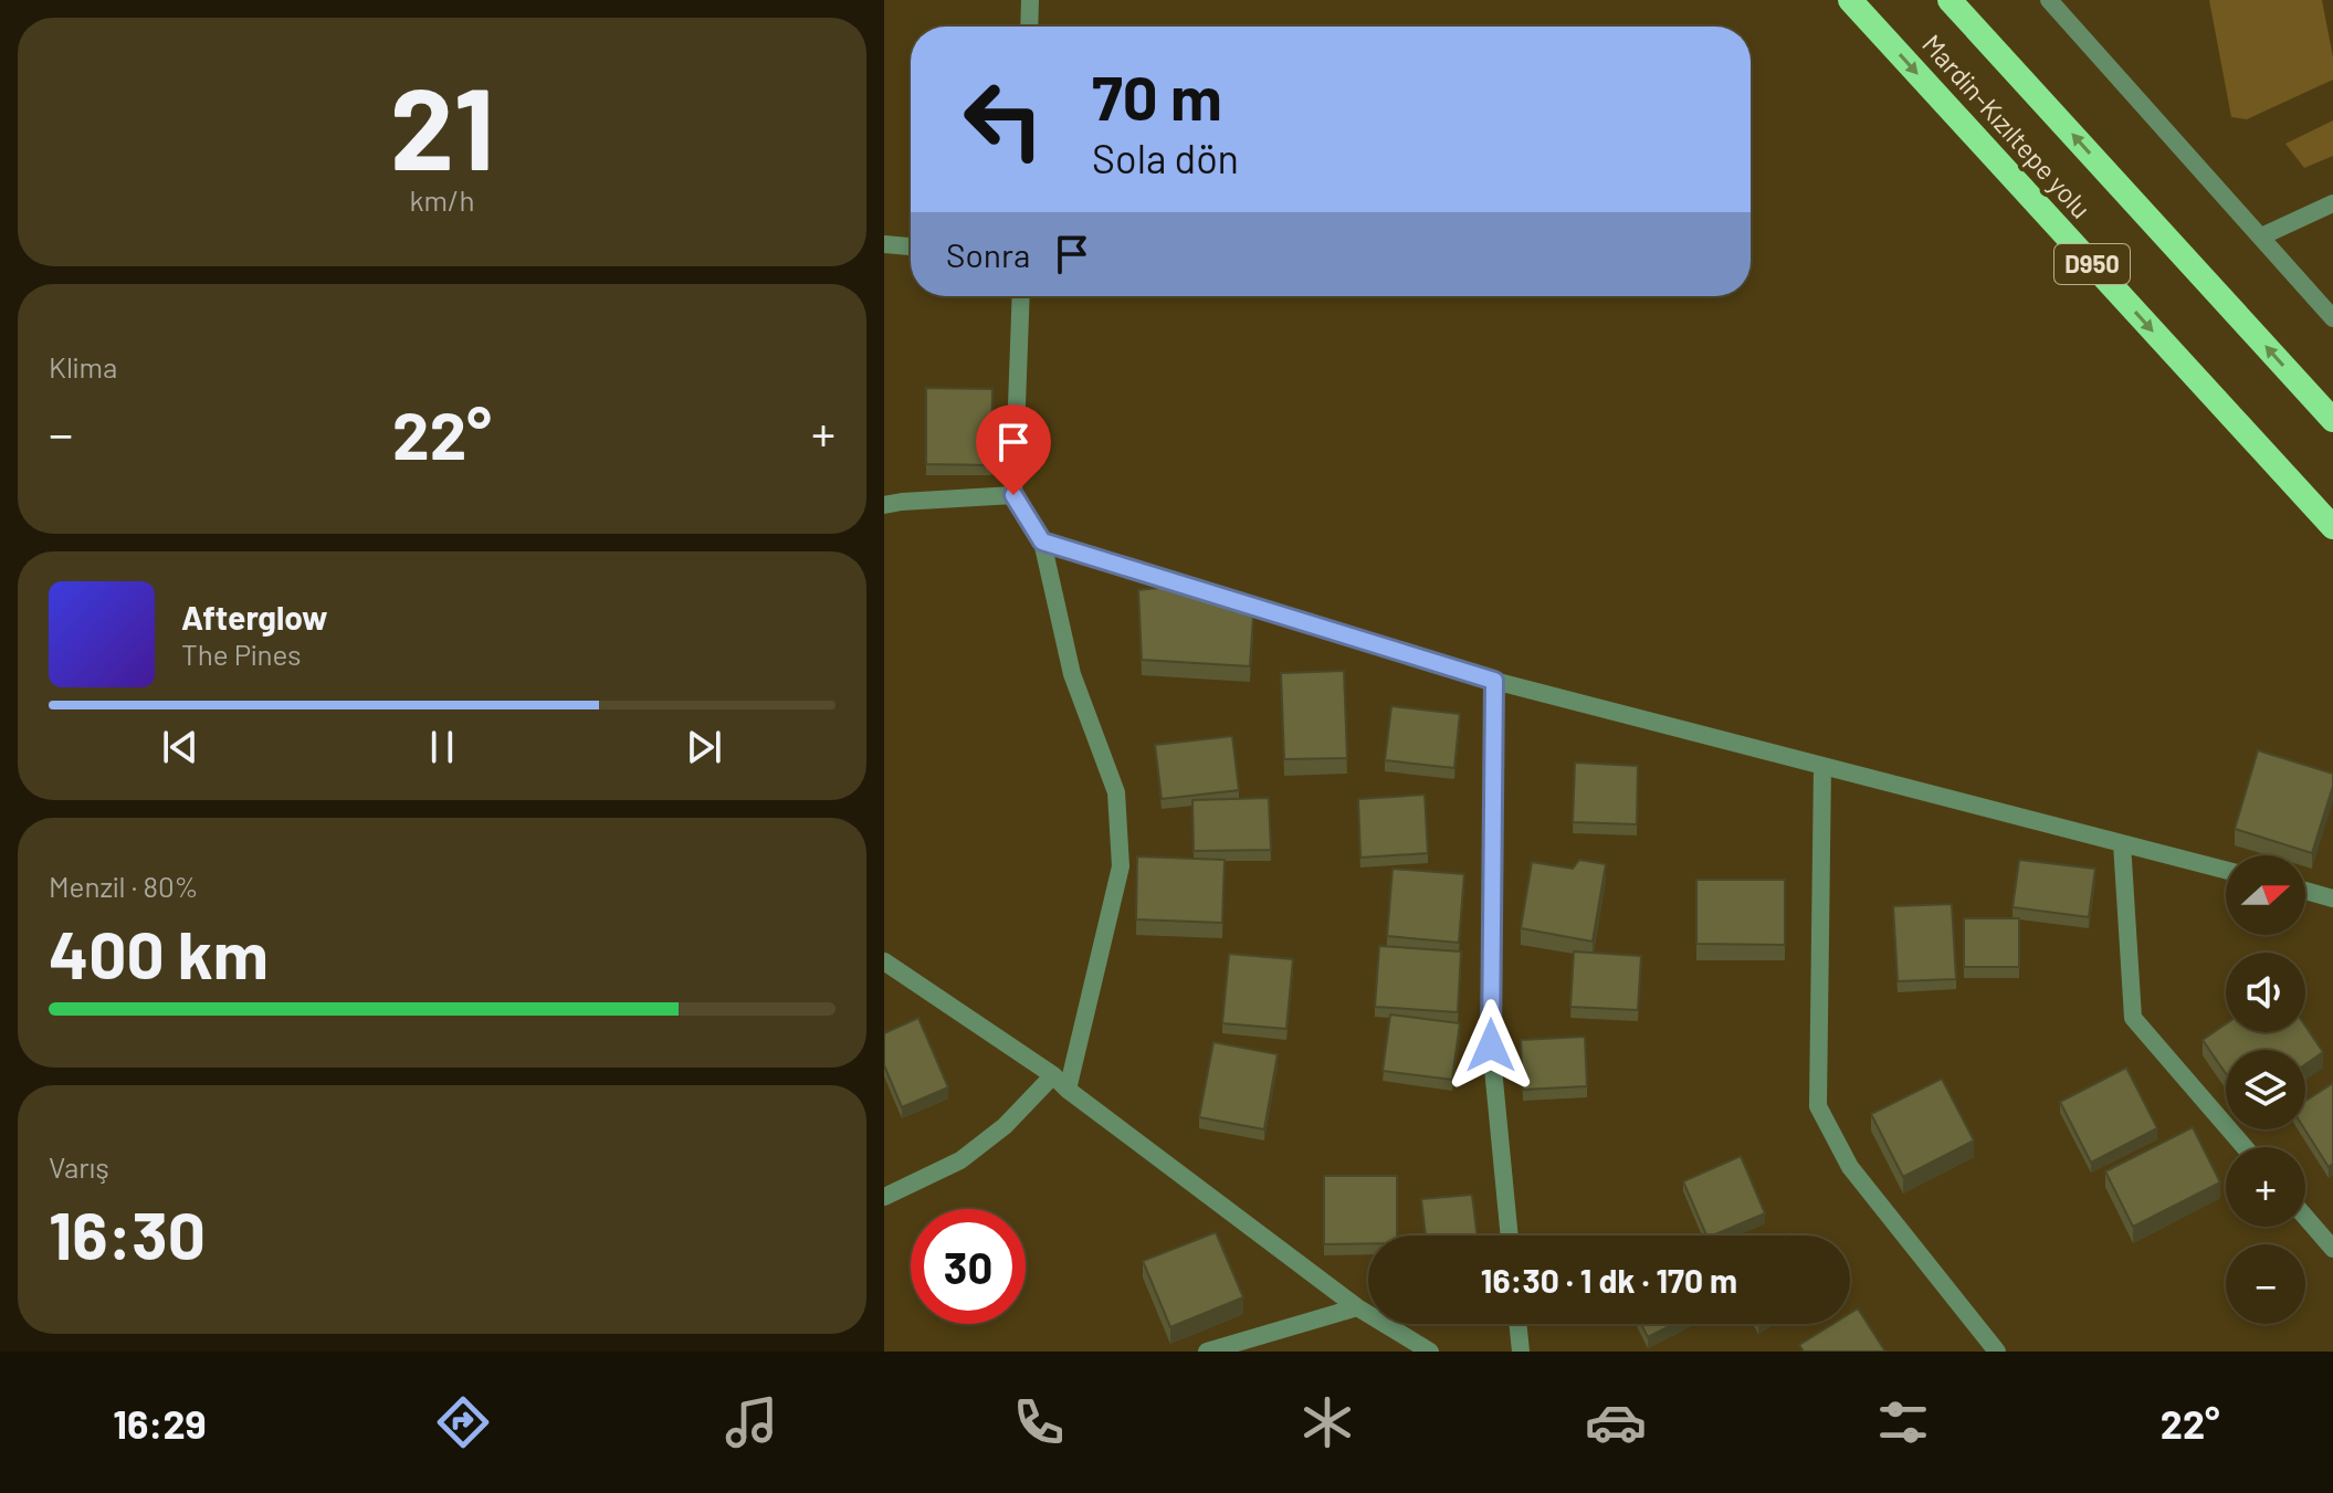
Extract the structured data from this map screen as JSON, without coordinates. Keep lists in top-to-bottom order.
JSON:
{
  "streets": {
    "highway": ["Mardin-Kızıltepe yolu", "D950"]
  },
  "north": "right",
  "page": {
    "tile": [
      ["21", "km/h"],
      "Klima",
      ["Menzil · 80%", "400 km"],
      ["Varış", "16:30"]
    ],
    "turn": ["70 m", "Sola dön"],
    "then": "Sonra",
    "heat": ["−", "22°", "+"],
    "song": ["Afterglow", "The Pines"],
    "map_buttons": ["+", "−"],
    "limit": "30",
    "trip": "16:30 · 1 dk · 170 m",
    "tabs": ["16:29", "22°"]
  }
}
